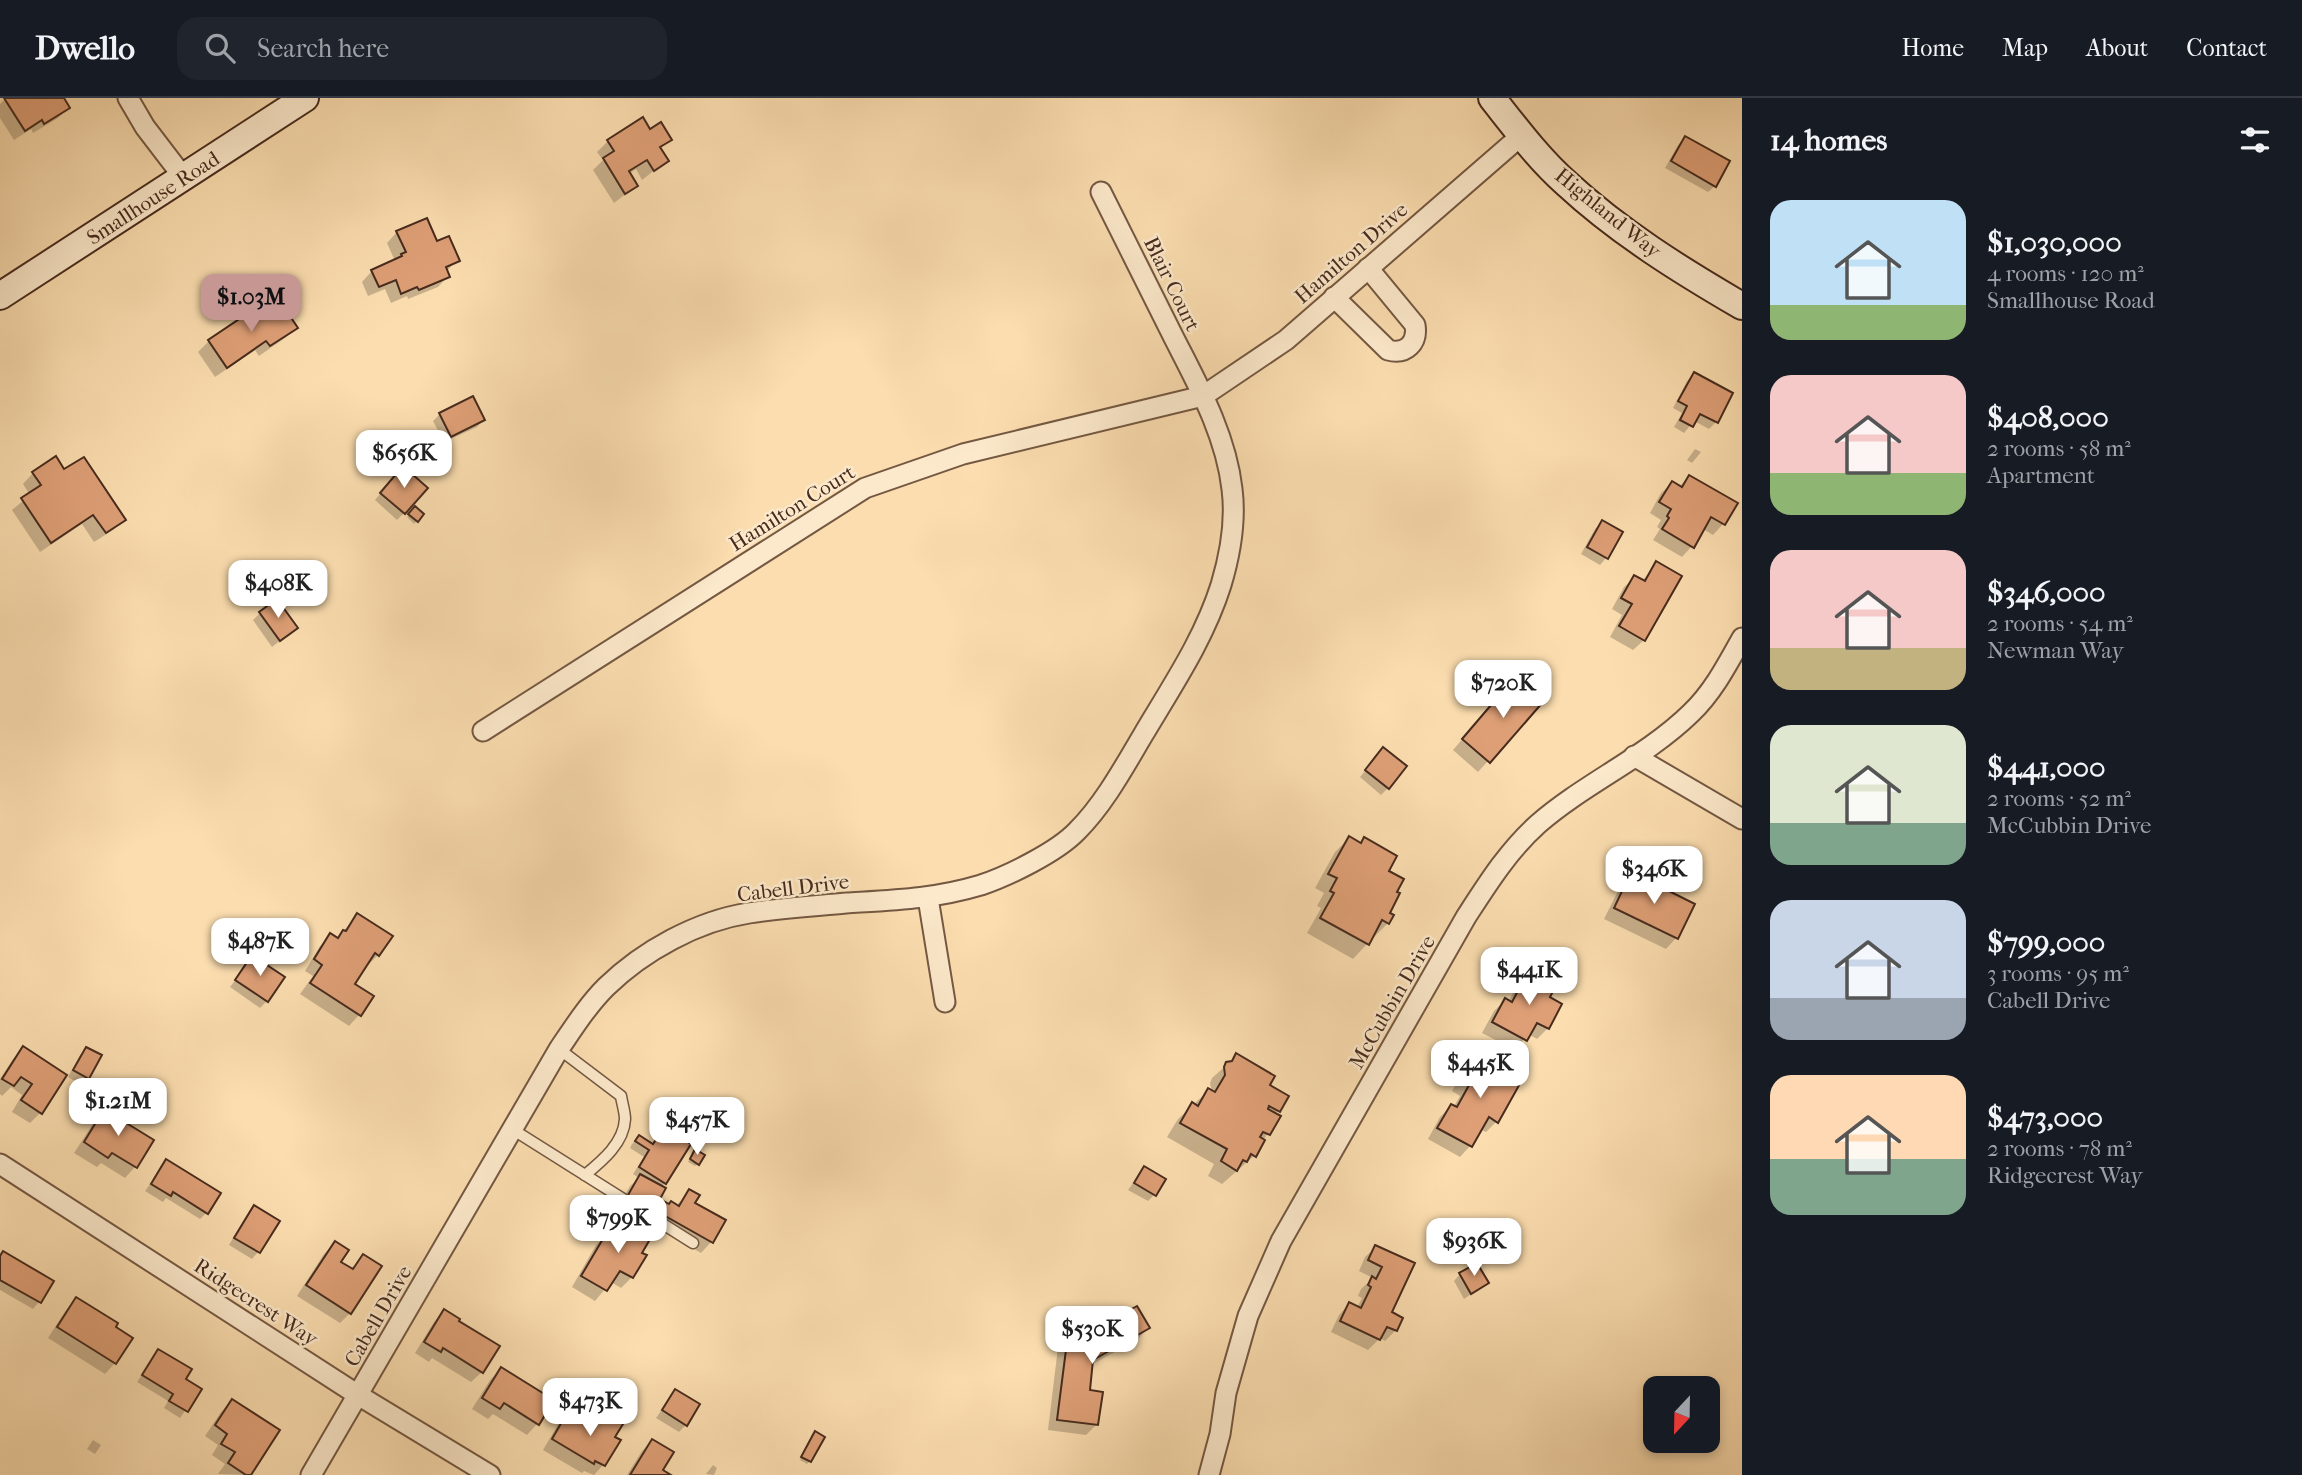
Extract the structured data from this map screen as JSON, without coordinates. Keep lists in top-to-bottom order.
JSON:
{
  "streets": {
    "street": [
      "Smallhouse Road",
      "Highland Way",
      "Hamilton Drive",
      "Blair Court",
      "Hamilton Court",
      "Cabell Drive",
      "McCubbin Drive",
      "Ridgecrest Way"
    ]
  },
  "crossings": [
    ["Highland Way", "Hamilton Drive"],
    ["Hamilton Drive", "Blair Court"],
    ["Hamilton Drive", "Hamilton Court"],
    ["Hamilton Drive", "Cabell Drive"],
    ["Blair Court", "Hamilton Court"],
    ["Blair Court", "Cabell Drive"],
    ["Hamilton Court", "Cabell Drive"],
    ["Cabell Drive", "Ridgecrest Way"]
  ],
  "north": "bottom",
  "page": {
    "header": "Dwello",
    "search": "Search here",
    "nav": [
      "Home",
      "Map",
      "About",
      "Contact"
    ],
    "heading": "14 homes",
    "list": [
      {
        "name": "$1,030,000",
        "note": "4 rooms · 120 m² · Smallhouse Road"
      },
      {
        "name": "$408,000",
        "note": "2 rooms · 58 m² · Apartment"
      },
      {
        "name": "$346,000",
        "note": "2 rooms · 54 m² · Newman Way"
      },
      {
        "name": "$441,000",
        "note": "2 rooms · 52 m² · McCubbin Drive"
      },
      {
        "name": "$799,000",
        "note": "3 rooms · 95 m² · Cabell Drive"
      },
      {
        "name": "$473,000",
        "note": "2 rooms · 78 m² · Ridgecrest Way"
      }
    ],
    "price": [
      "$1.03M",
      "$656K",
      "$408K",
      "$720K",
      "$346K",
      "$487K",
      "$441K",
      "$445K",
      "$1.21M",
      "$457K",
      "$799K",
      "$936K",
      "$530K",
      "$473K"
    ]
  }
}
